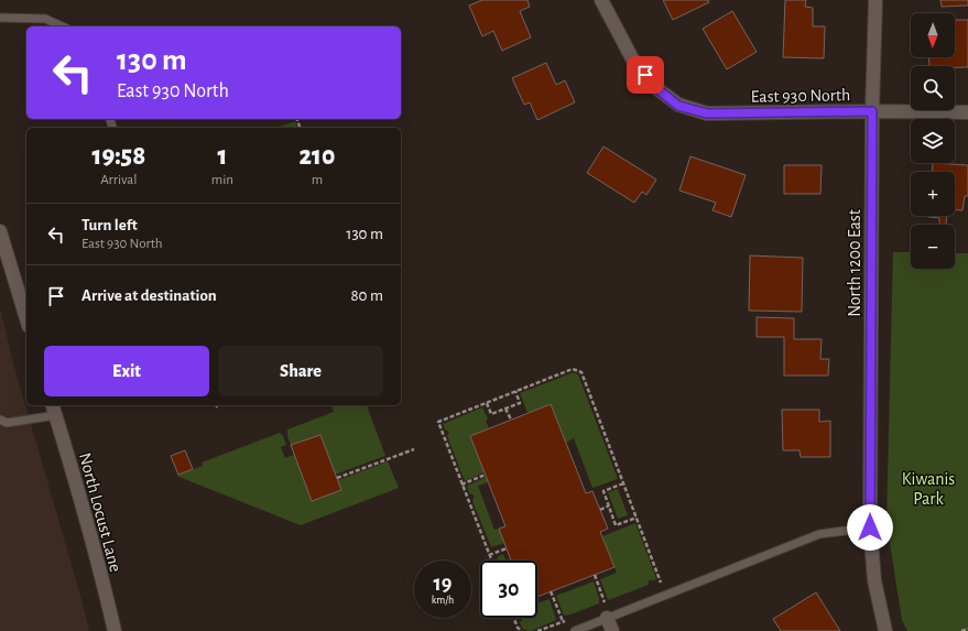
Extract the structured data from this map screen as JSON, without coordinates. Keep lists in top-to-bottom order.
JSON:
{
  "streets": {
    "street": ["East 930 North", "North 1200 East", "North Locust Lane"]
  },
  "crossings": [
    ["East 930 North", "North 1200 East"]
  ],
  "parks": ["Kiwanis Park"],
  "north": "bottom",
  "page": {
    "map_buttons": ["+", "−"],
    "turn": ["130 m", "East 930 North"],
    "eta": [
      "19:58",
      "Arrival",
      "1",
      "min",
      "210",
      "m"
    ],
    "list": [
      {
        "name": "Turn left",
        "note": "East 930 North",
        "value": "130 m"
      },
      {
        "name": "Arrive at destination",
        "value": "80 m"
      }
    ],
    "buttons": ["Exit", "Share"],
    "speed": "19 km/h",
    "limit": "30"
  }
}
